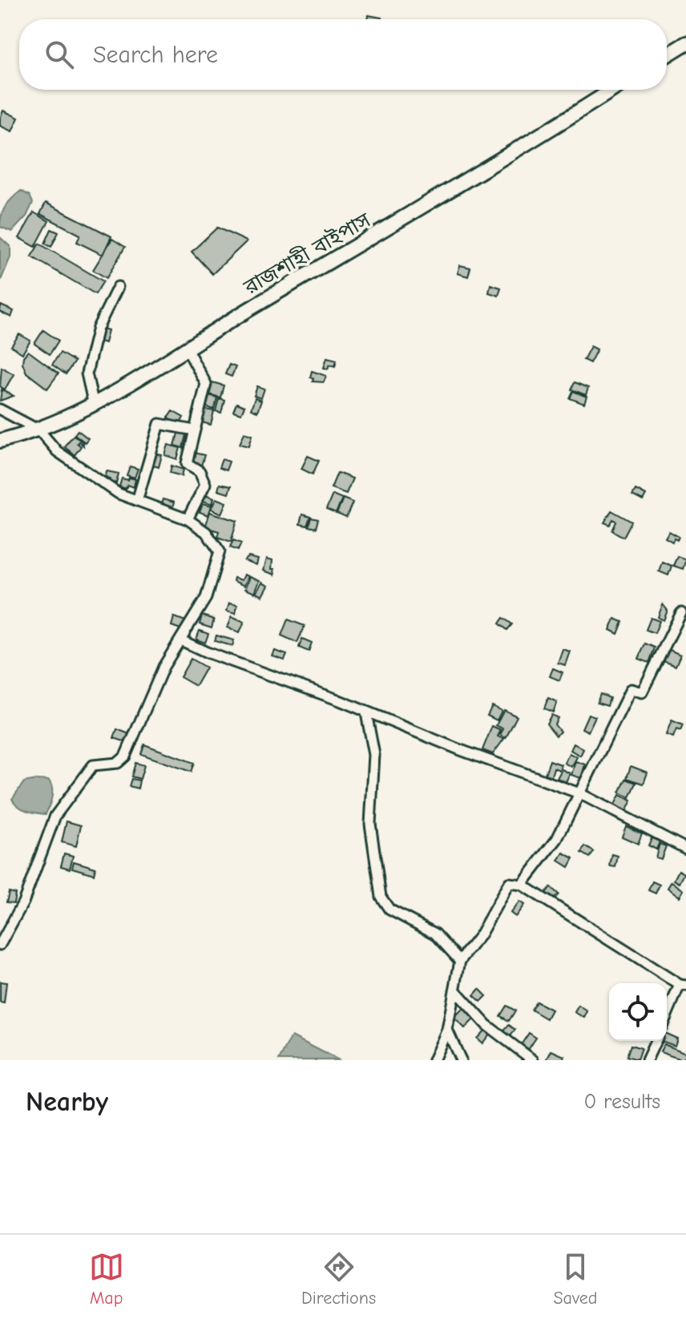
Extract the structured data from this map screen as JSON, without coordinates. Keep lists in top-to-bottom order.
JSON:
{
  "streets": {
    "highway": ["রাজশাহী বাইপাস"]
  },
  "page": {
    "search": "Search here",
    "heading": ["Nearby", "0 results"],
    "nav": ["Map", "Directions", "Saved"]
  }
}
